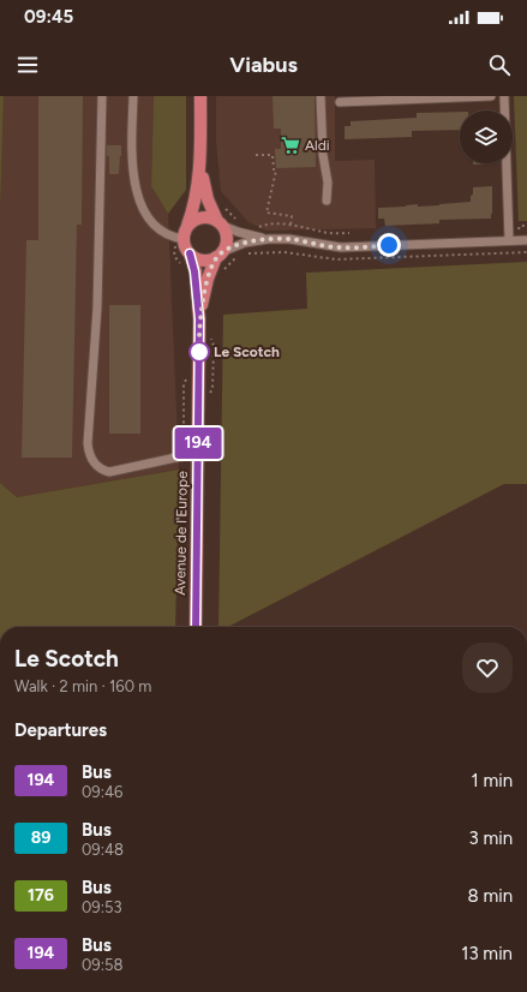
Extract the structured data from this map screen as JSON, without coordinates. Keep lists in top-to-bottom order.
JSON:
{
  "streets": {
    "main road": ["Avenue de l'Europe"]
  },
  "places": {
    "supermarket": ["Aldi"],
    "other": ["Le Scotch"]
  },
  "lines": ["bus line 194"],
  "page": {
    "status": "09:45",
    "header": "Viabus",
    "on_map": "194",
    "heading": [
      ["Le Scotch", "Walk · 2 min · 160 m"],
      "Departures"
    ],
    "list": [
      {
        "mark": "194",
        "name": "Bus",
        "note": "09:46",
        "value": "1 min"
      },
      {
        "mark": "89",
        "name": "Bus",
        "note": "09:48",
        "value": "3 min"
      },
      {
        "mark": "176",
        "name": "Bus",
        "note": "09:53",
        "value": "8 min"
      },
      {
        "mark": "194",
        "name": "Bus",
        "note": "09:58",
        "value": "13 min"
      }
    ]
  }
}
